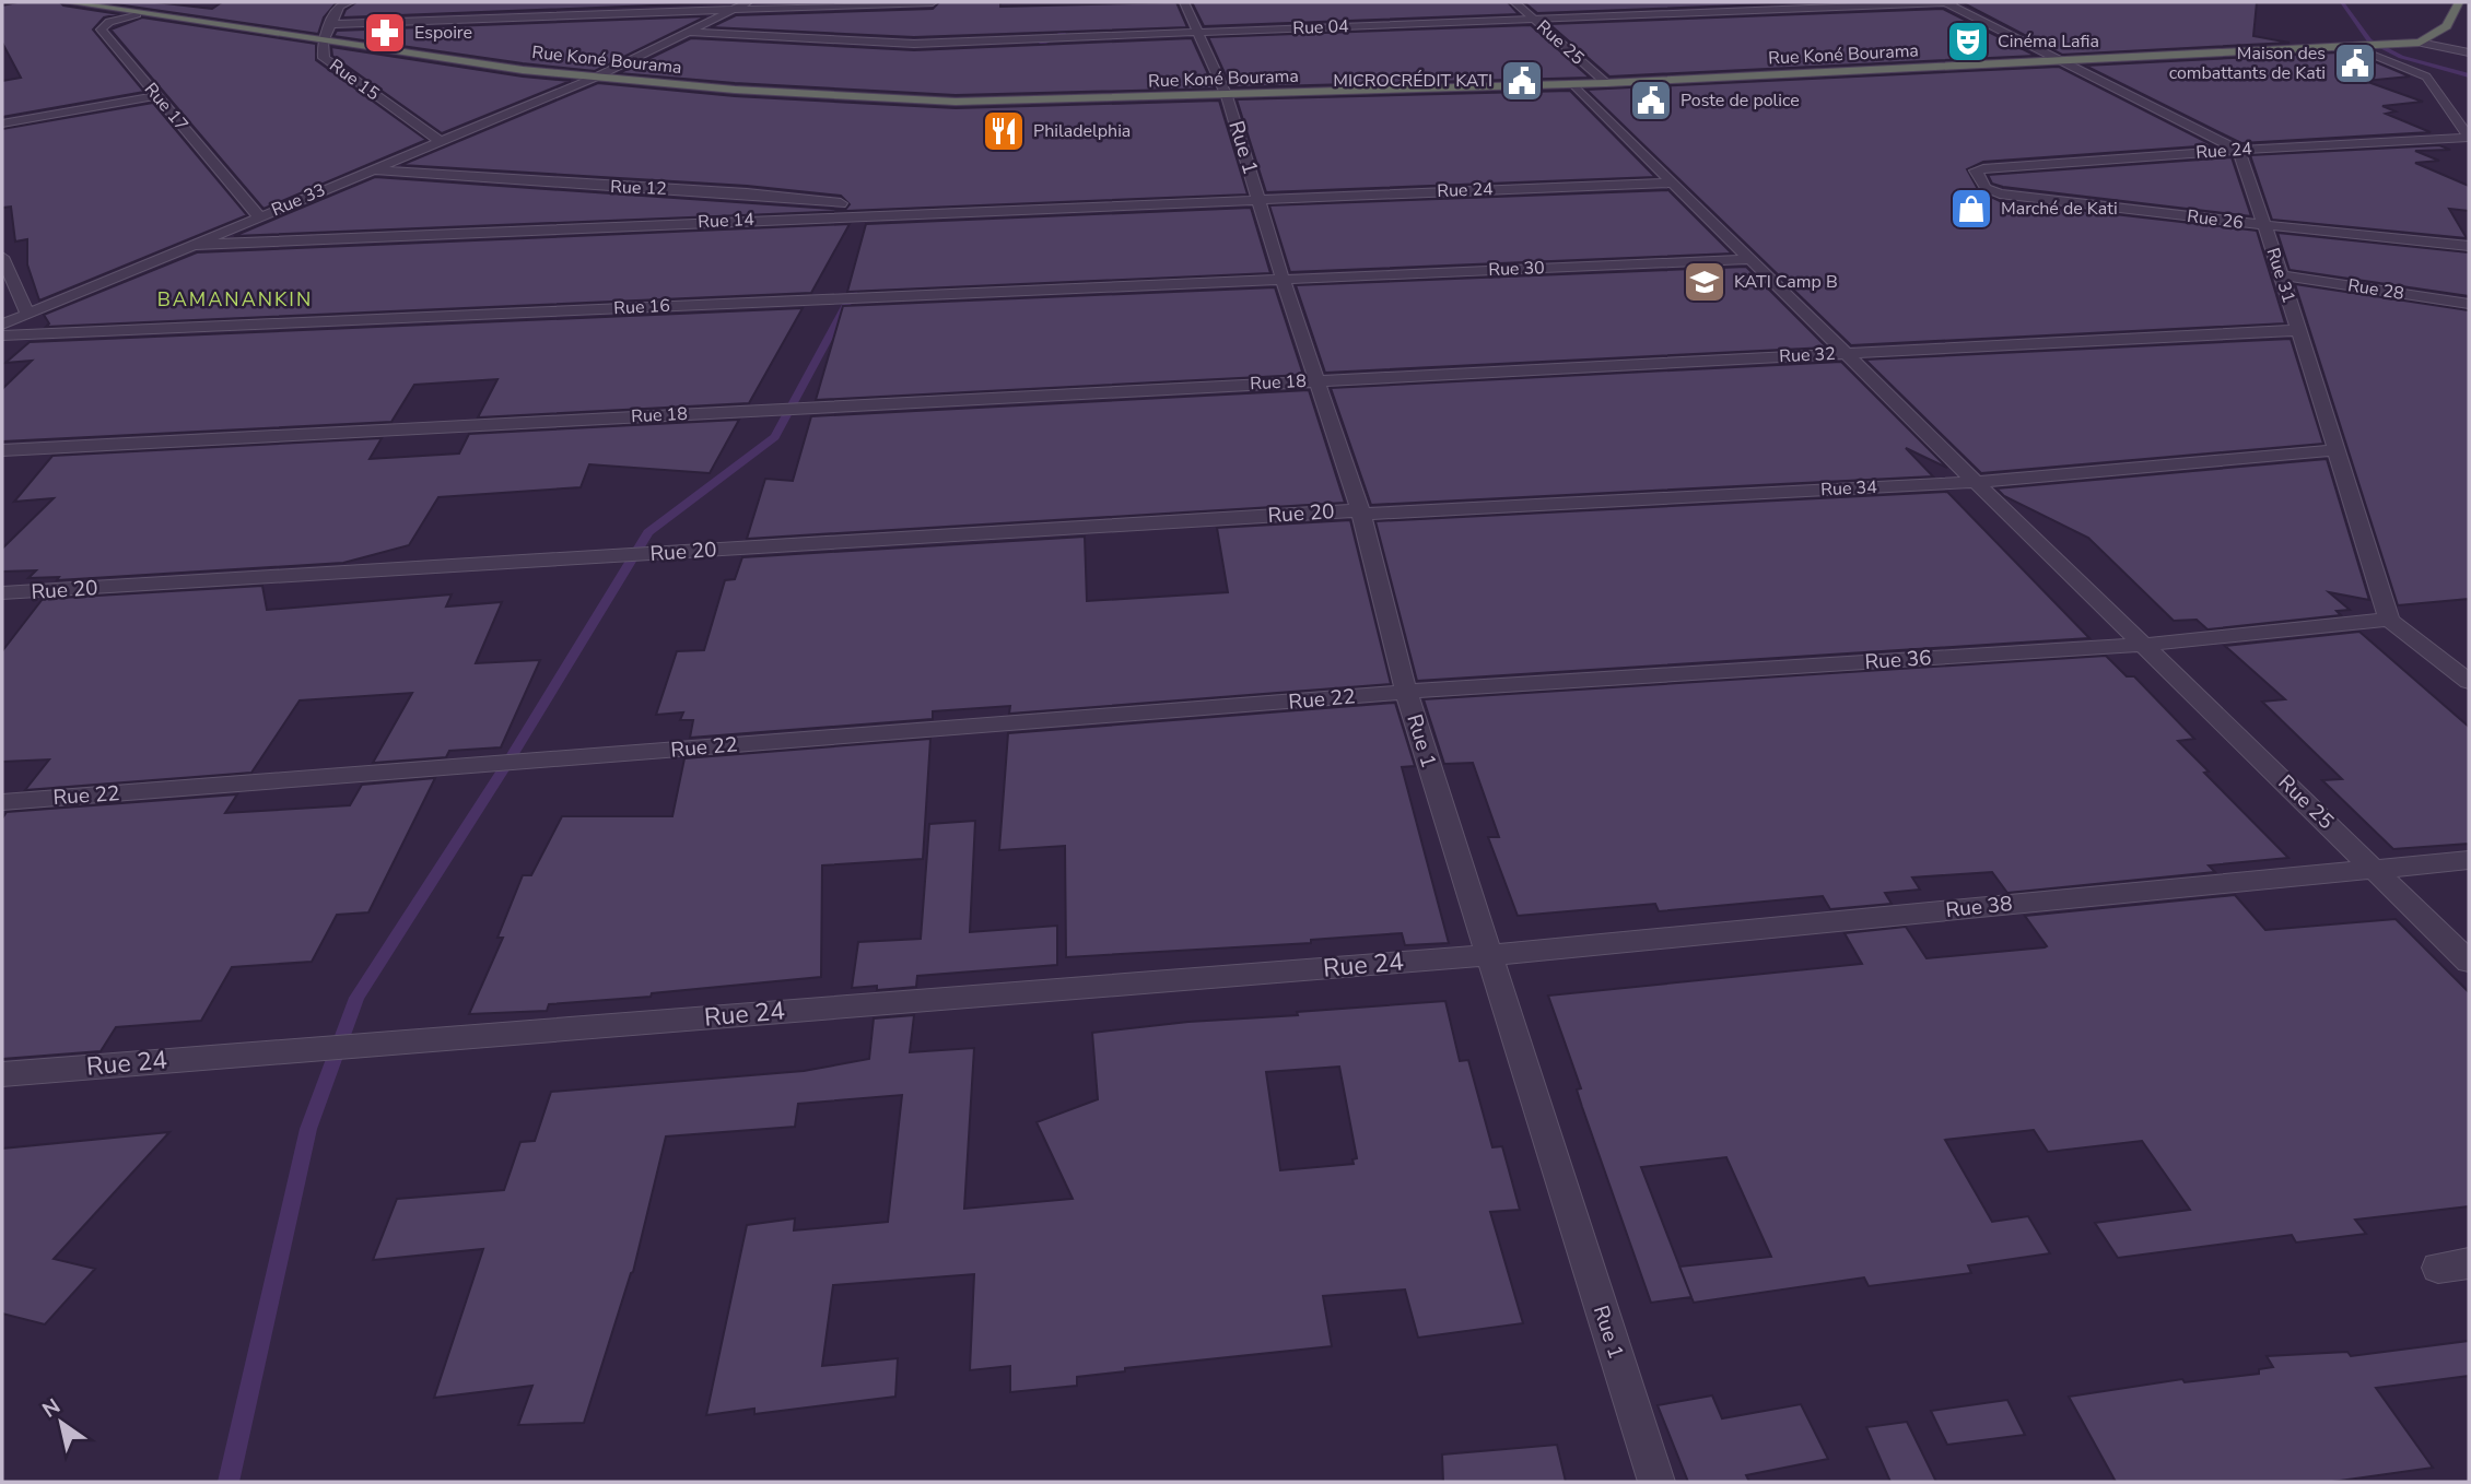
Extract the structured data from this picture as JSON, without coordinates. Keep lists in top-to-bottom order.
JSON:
{
  "streets": {
    "highway": ["Rue Koné Bourama"],
    "street": [
      "Rue 04",
      "Rue 25",
      "Rue 15",
      "Rue 17",
      "Rue 1",
      "Rue 24",
      "Rue 12",
      "Rue 33",
      "Rue 26",
      "Rue 14",
      "Rue 30",
      "Rue 31",
      "Rue 28",
      "Rue 16",
      "Rue 32",
      "Rue 18",
      "Rue 34",
      "Rue 20",
      "Rue 36",
      "Rue 22",
      "Rue 38"
    ]
  },
  "crossings": [
    ["Rue 04", "Rue 25"],
    ["Rue 04", "Rue 1"],
    ["Rue 04", "Rue 33"],
    ["Rue 25", "Rue Koné Bourama"],
    ["Rue 25", "Rue 24"],
    ["Rue 25", "Rue 30"],
    ["Rue 25", "Rue 32"],
    ["Rue 25", "Rue 34"],
    ["Rue 25", "Rue 36"],
    ["Rue 25", "Rue 38"],
    ["Rue Koné Bourama", "Rue 15"],
    ["Rue Koné Bourama", "Rue 17"],
    ["Rue Koné Bourama", "Rue 1"],
    ["Rue Koné Bourama", "Rue 33"],
    ["Rue 15", "Rue 33"],
    ["Rue 17", "Rue 33"],
    ["Rue 1", "Rue 24"],
    ["Rue 1", "Rue 14"],
    ["Rue 1", "Rue 30"],
    ["Rue 1", "Rue 16"],
    ["Rue 1", "Rue 32"],
    ["Rue 1", "Rue 18"],
    ["Rue 1", "Rue 34"],
    ["Rue 1", "Rue 20"],
    ["Rue 1", "Rue 36"],
    ["Rue 1", "Rue 22"],
    ["Rue 1", "Rue 38"],
    ["Rue 24", "Rue 26"],
    ["Rue 24", "Rue 14"],
    ["Rue 24", "Rue 31"],
    ["Rue 24", "Rue 38"],
    ["Rue 12", "Rue 33"],
    ["Rue 12", "Rue 14"],
    ["Rue 33", "Rue 14"],
    ["Rue 26", "Rue 31"],
    ["Rue 30", "Rue 16"],
    ["Rue 31", "Rue 28"],
    ["Rue 31", "Rue 32"],
    ["Rue 31", "Rue 34"],
    ["Rue 31", "Rue 36"],
    ["Rue 32", "Rue 18"],
    ["Rue 34", "Rue 20"],
    ["Rue 36", "Rue 22"]
  ],
  "districts": ["BAMANANKIN"],
  "places": {
    "pharmacy": ["Espoire"],
    "theatre": ["Cinéma Lafia"],
    "public building": ["Maison des combattants de Kati", "MICROCRÉDIT KATI", "Poste de police"],
    "restaurant": ["Philadelphia"],
    "shop": ["Marché de Kati"],
    "school or university": ["KATI Camp B"]
  },
  "north": "top left"
}
